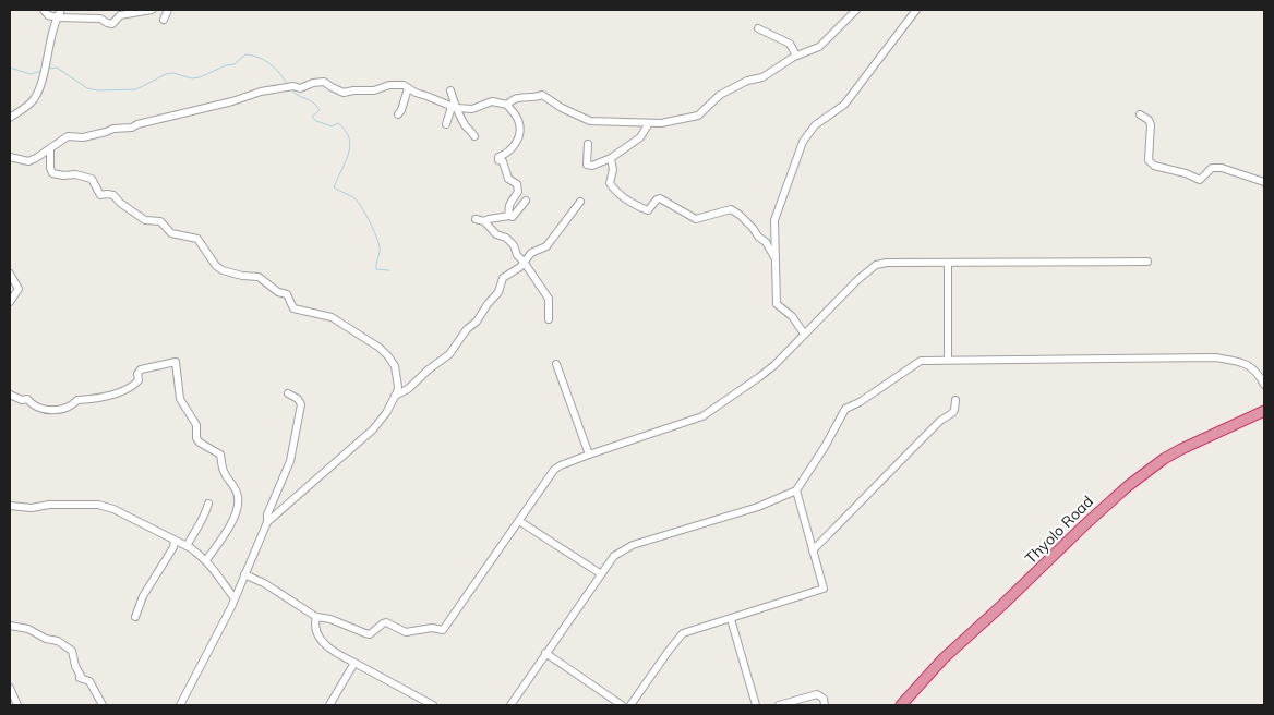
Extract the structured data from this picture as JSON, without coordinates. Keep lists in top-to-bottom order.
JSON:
{
  "streets": {
    "highway": ["Thyolo Road"]
  }
}
